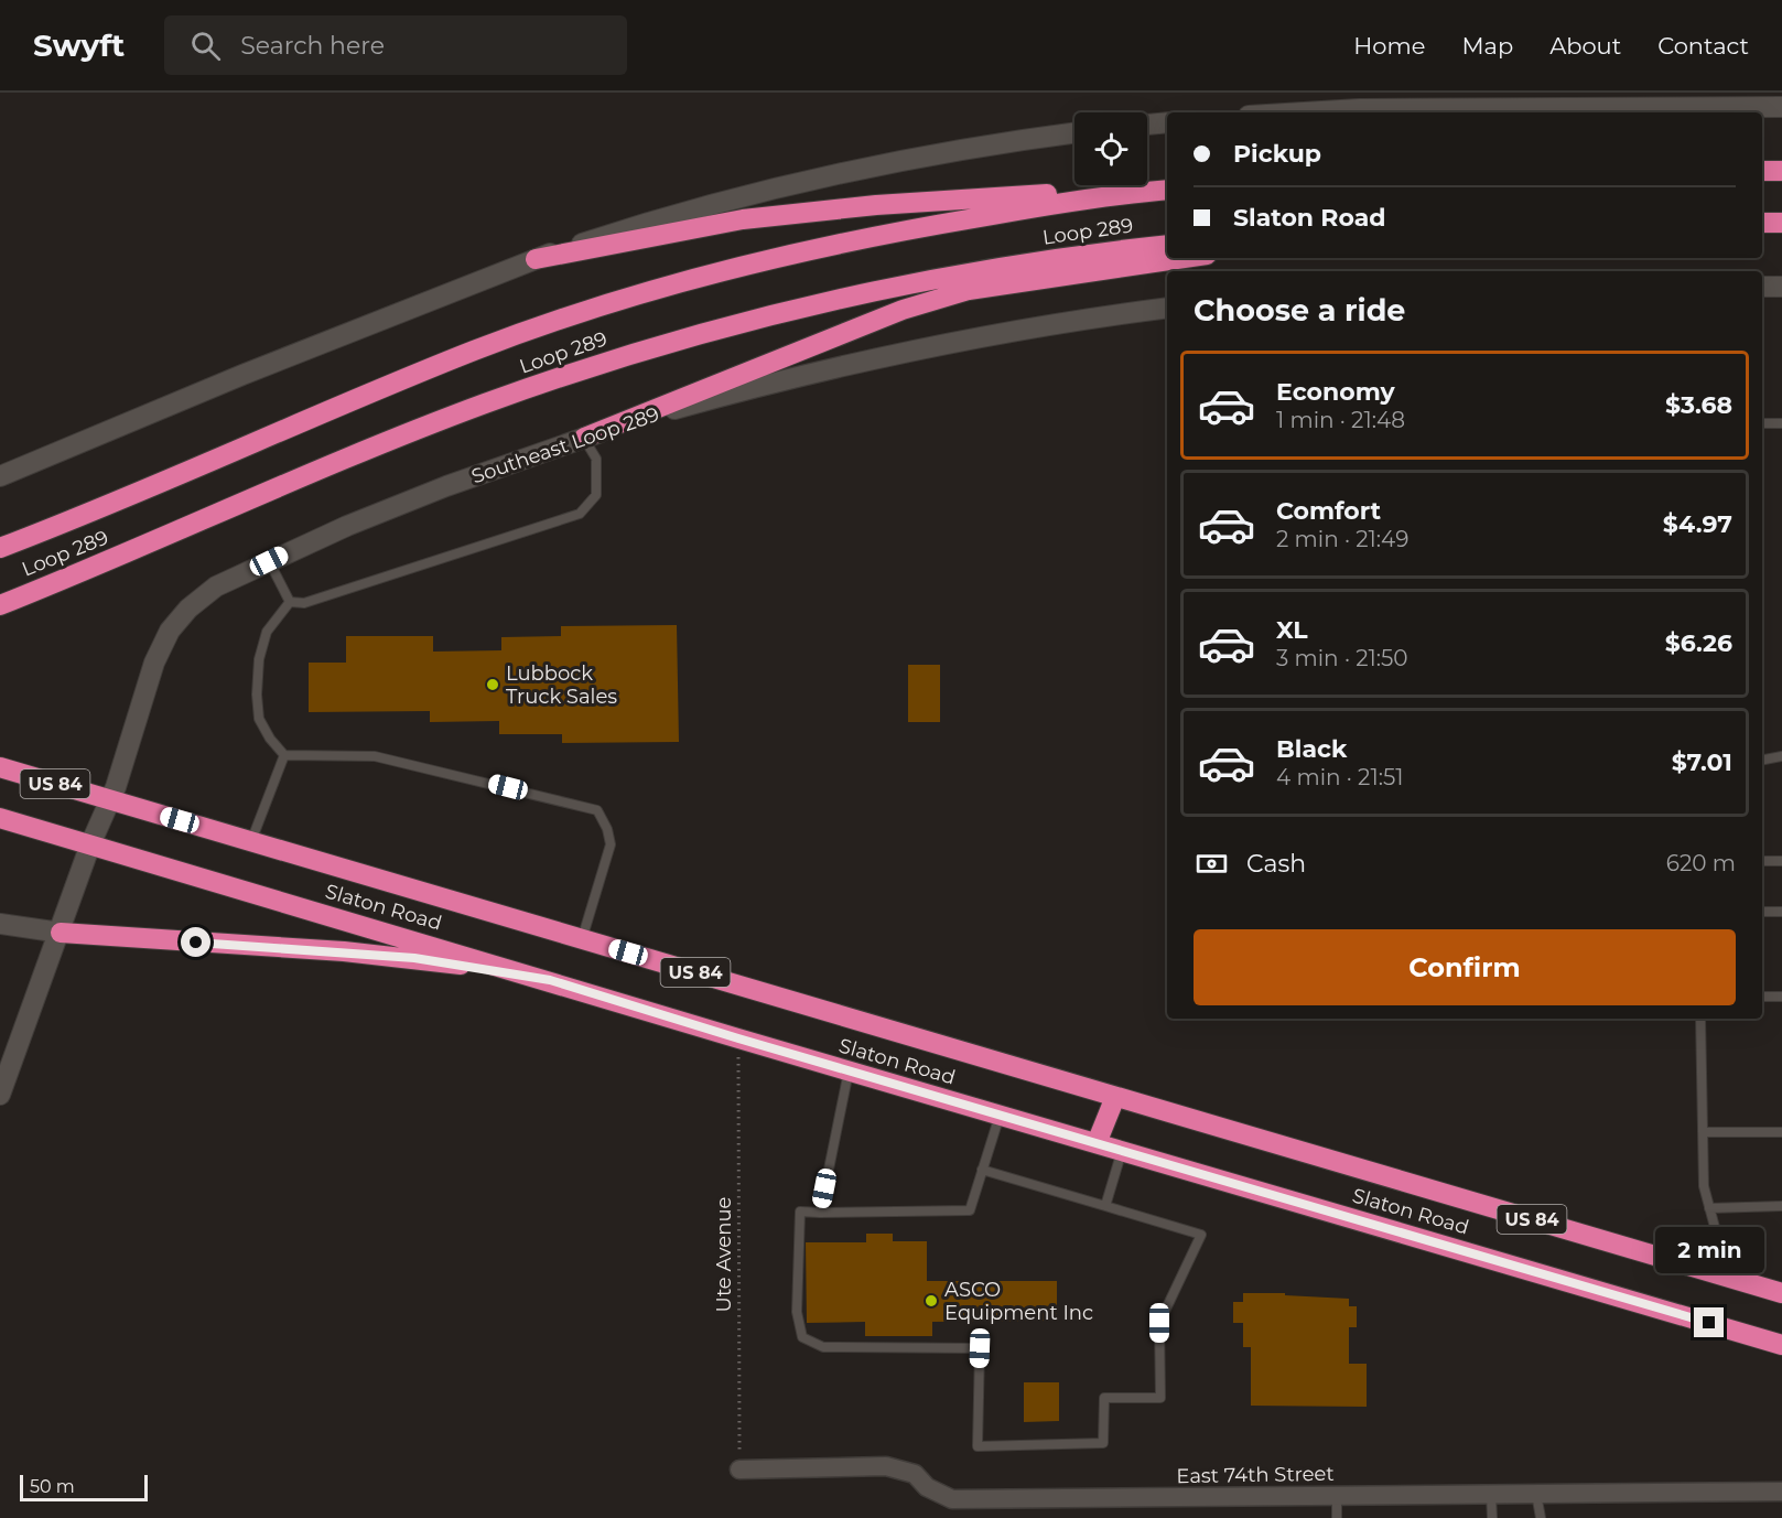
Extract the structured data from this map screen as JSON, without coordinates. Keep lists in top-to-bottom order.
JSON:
{
  "streets": {
    "highway": ["Loop 289", "US 84", "Slaton Road"],
    "main road": ["Southeast Loop 289"],
    "street": ["East 74th Street"],
    "path": ["Ute Avenue"]
  },
  "crossings": [
    ["Southeast Loop 289", "Slaton Road"],
    ["Slaton Road", "Ute Avenue"],
    ["Ute Avenue", "East 74th Street"]
  ],
  "places": ["Lubbock Truck Sales", "ASCO Equipment Inc"],
  "scale_bar": "50 m",
  "page": {
    "header": "Swyft",
    "search": "Search here",
    "nav": [
      "Home",
      "Map",
      "About",
      "Contact"
    ],
    "banner": ["Pickup", "Slaton Road"],
    "heading": "Choose a ride",
    "list": [
      {
        "name": "Economy",
        "note": "1 min · 21:48",
        "value": "$3.68"
      },
      {
        "name": "Comfort",
        "note": "2 min · 21:49",
        "value": "$4.97"
      },
      {
        "name": "XL",
        "note": "3 min · 21:50",
        "value": "$6.26"
      },
      {
        "name": "Black",
        "note": "4 min · 21:51",
        "value": "$7.01"
      }
    ],
    "pay": ["Cash", "620 m"],
    "buttons": "Confirm",
    "bubble": "2 min",
    "scale": "50 m"
  }
}
